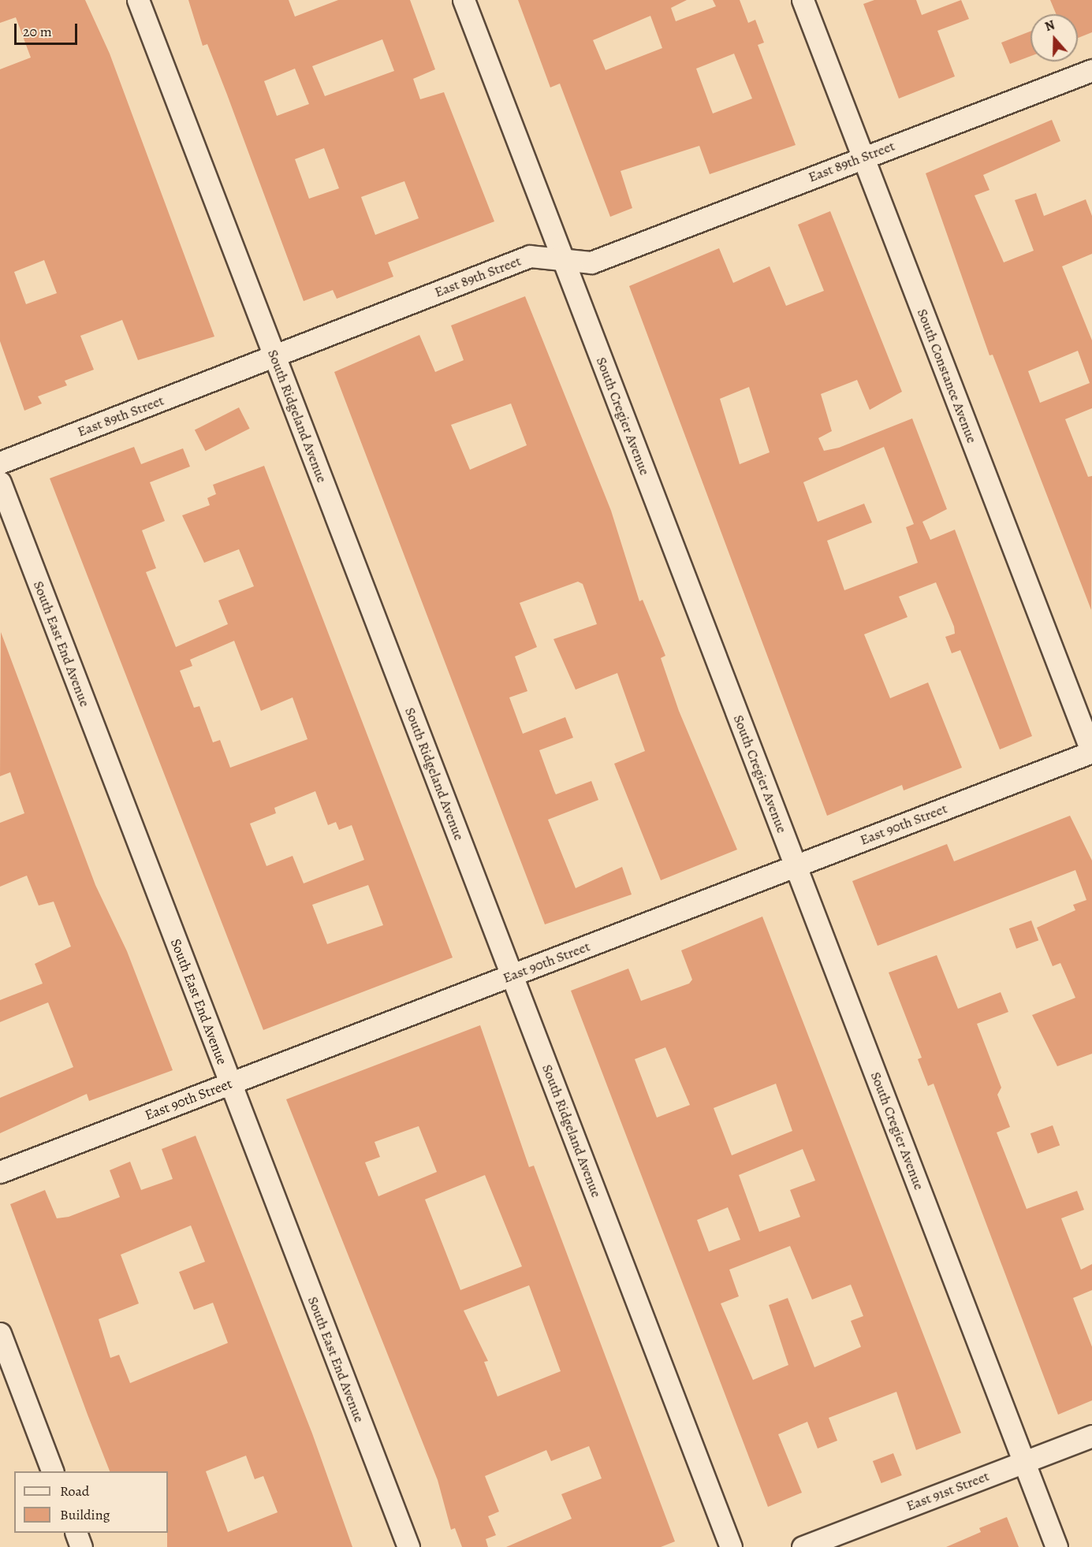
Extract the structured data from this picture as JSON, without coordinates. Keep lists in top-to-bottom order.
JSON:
{
  "streets": {
    "street": [
      "East 89th Street",
      "South Constance Avenue",
      "South Ridgeland Avenue",
      "South Cregier Avenue",
      "South East End Avenue",
      "East 90th Street",
      "East 91st Street"
    ]
  },
  "crossings": [
    ["East 89th Street", "South Constance Avenue"],
    ["East 89th Street", "South Ridgeland Avenue"],
    ["East 89th Street", "South Cregier Avenue"],
    ["South Constance Avenue", "East 90th Street"],
    ["South Ridgeland Avenue", "East 90th Street"],
    ["South Cregier Avenue", "East 90th Street"],
    ["South Cregier Avenue", "East 91st Street"],
    ["South East End Avenue", "East 90th Street"]
  ],
  "legend": ["Road", "Building"],
  "scale_bar": "20 m",
  "north": "top"
}
